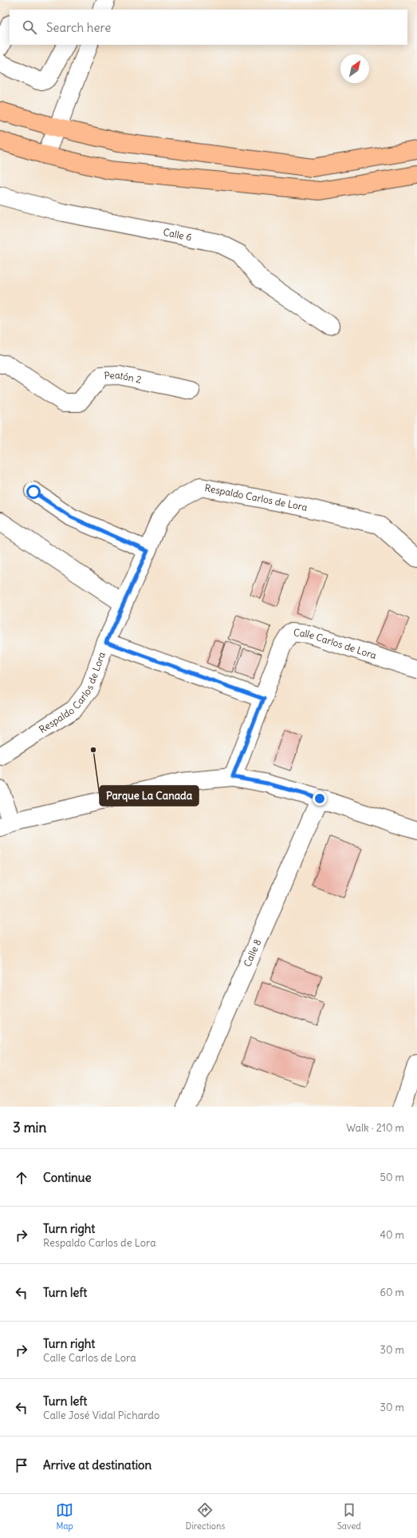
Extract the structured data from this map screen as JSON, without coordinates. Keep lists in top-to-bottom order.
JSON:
{
  "streets": {
    "street": [
      "Calle 6",
      "Peatón 2",
      "Respaldo Carlos de Lora",
      "Calle Carlos de Lora",
      "Calle 8"
    ]
  },
  "places": ["Parque La Canada"],
  "north": "top right",
  "page": {
    "search": "Search here",
    "heading": ["3 min", "Walk · 210 m"],
    "list": [
      ["Continue", "50 m"],
      ["Turn right", "Respaldo Carlos de Lora", "40 m"],
      ["Turn left", "60 m"],
      ["Turn right", "Calle Carlos de Lora", "30 m"],
      ["Turn left", "Calle José Vidal Pichardo", "30 m"],
      "Arrive at destination"
    ],
    "nav": ["Map", "Directions", "Saved"]
  }
}
